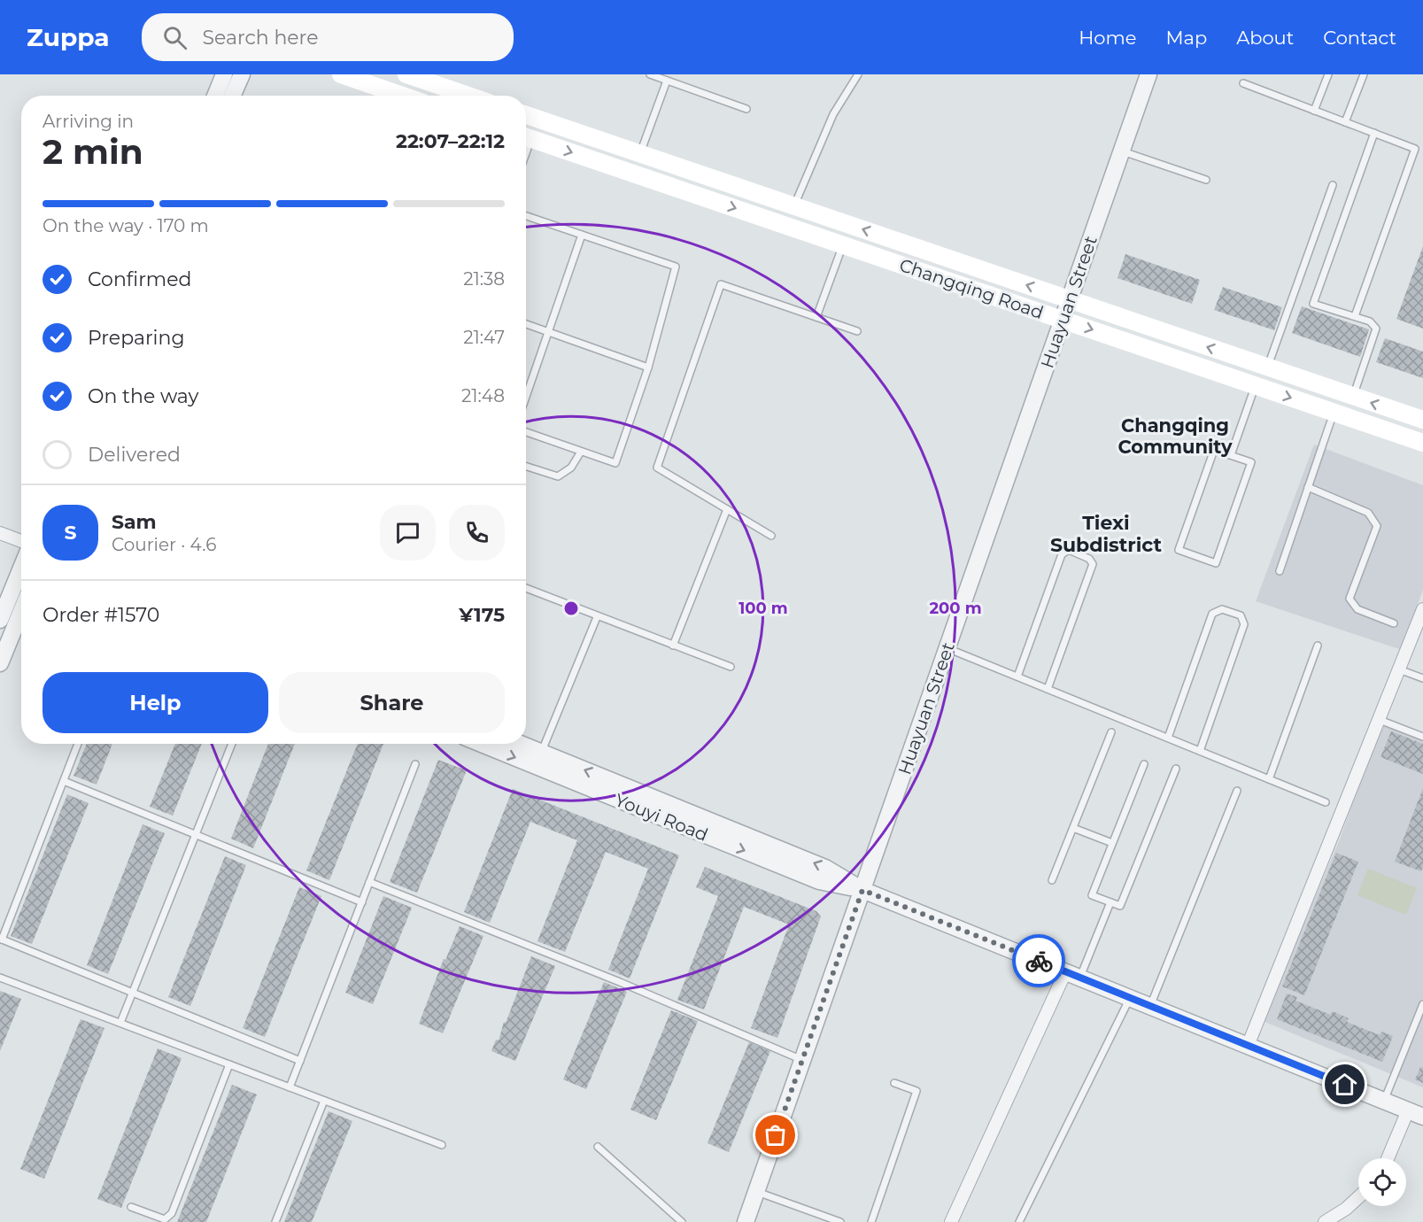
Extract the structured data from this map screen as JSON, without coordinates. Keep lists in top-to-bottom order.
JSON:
{
  "streets": {
    "main road": ["Changqing Road"],
    "street": ["Huayuan Street", "Youyi Road"]
  },
  "crossings": [
    ["Changqing Road", "Huayuan Street"],
    ["Huayuan Street", "Youyi Road"]
  ],
  "districts": ["Changqing Community", "Tiexi Subdistrict"],
  "page": {
    "header": "Zuppa",
    "search": "Search here",
    "nav": [
      "Home",
      "Map",
      "About",
      "Contact"
    ],
    "heading": ["2 min", "Arriving in", "22:07–22:12"],
    "panel": [
      "Sam",
      "Courier · 4.6",
      "Order #1570",
      "¥175"
    ],
    "bar": "On the way · 170 m",
    "list": [
      ["Confirmed", "21:38"],
      ["Preparing", "21:47"],
      ["On the way", "21:48"],
      "Delivered"
    ],
    "round": "S",
    "buttons": ["Help", "Share"]
  },
  "rings": ["100 m", "200 m"]
}
